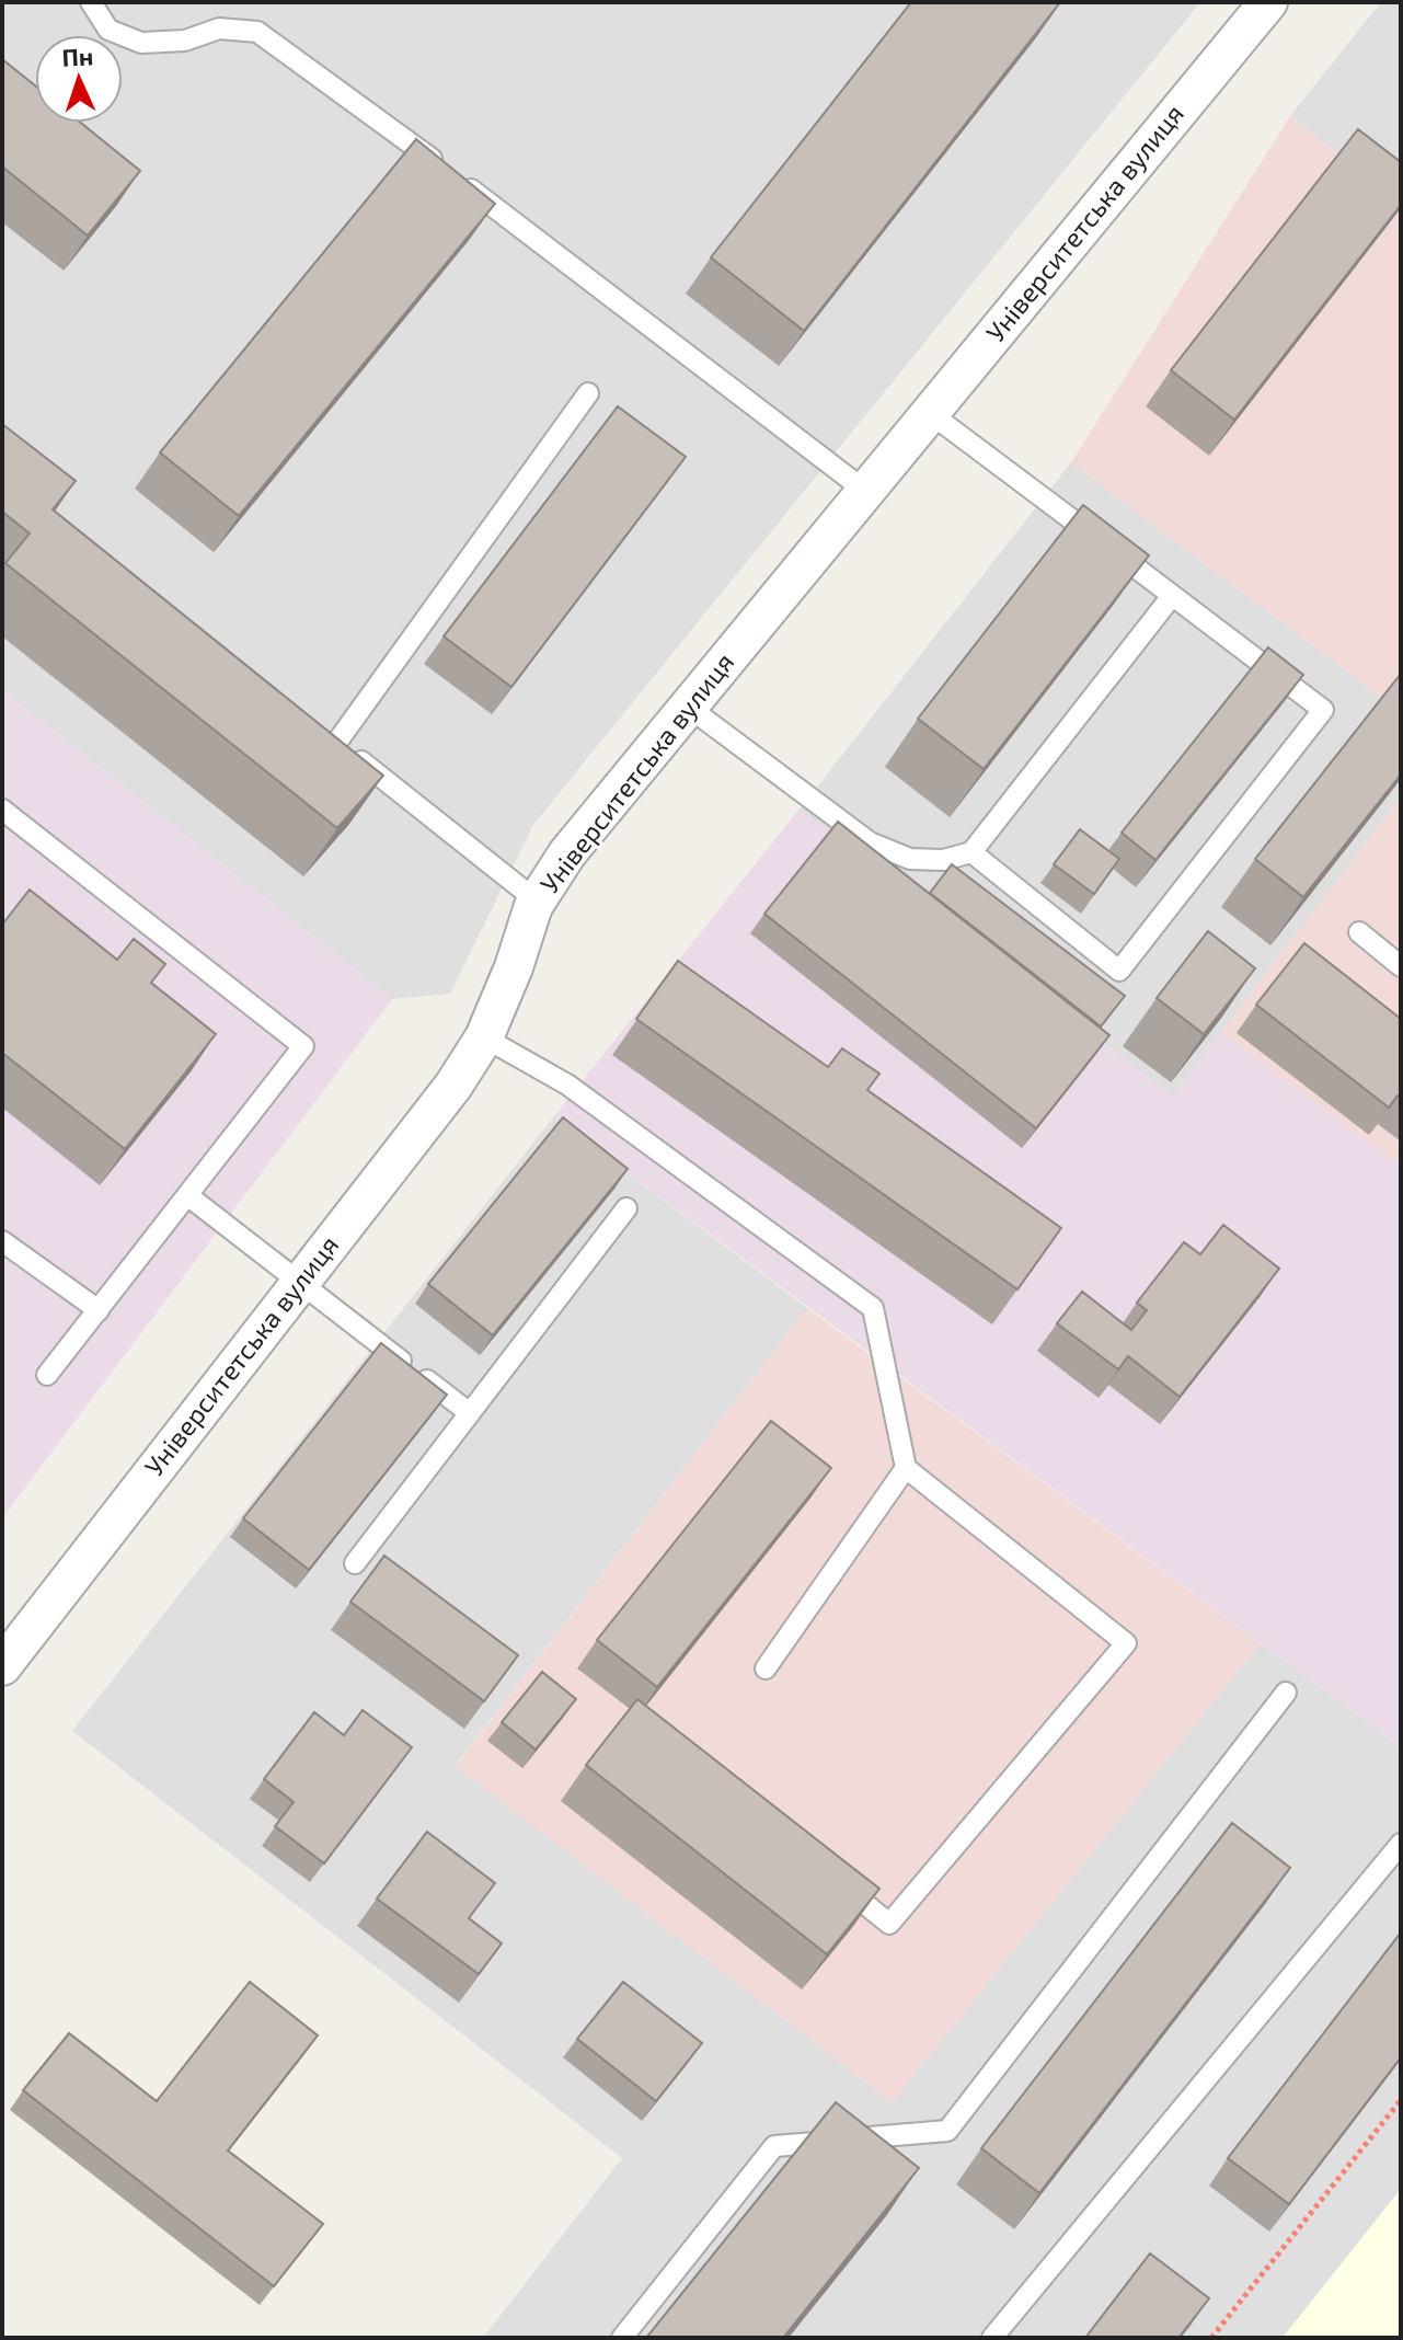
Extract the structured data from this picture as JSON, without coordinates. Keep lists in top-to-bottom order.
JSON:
{
  "streets": {
    "street": ["Університетська вулиця"]
  },
  "north": "top"
}
